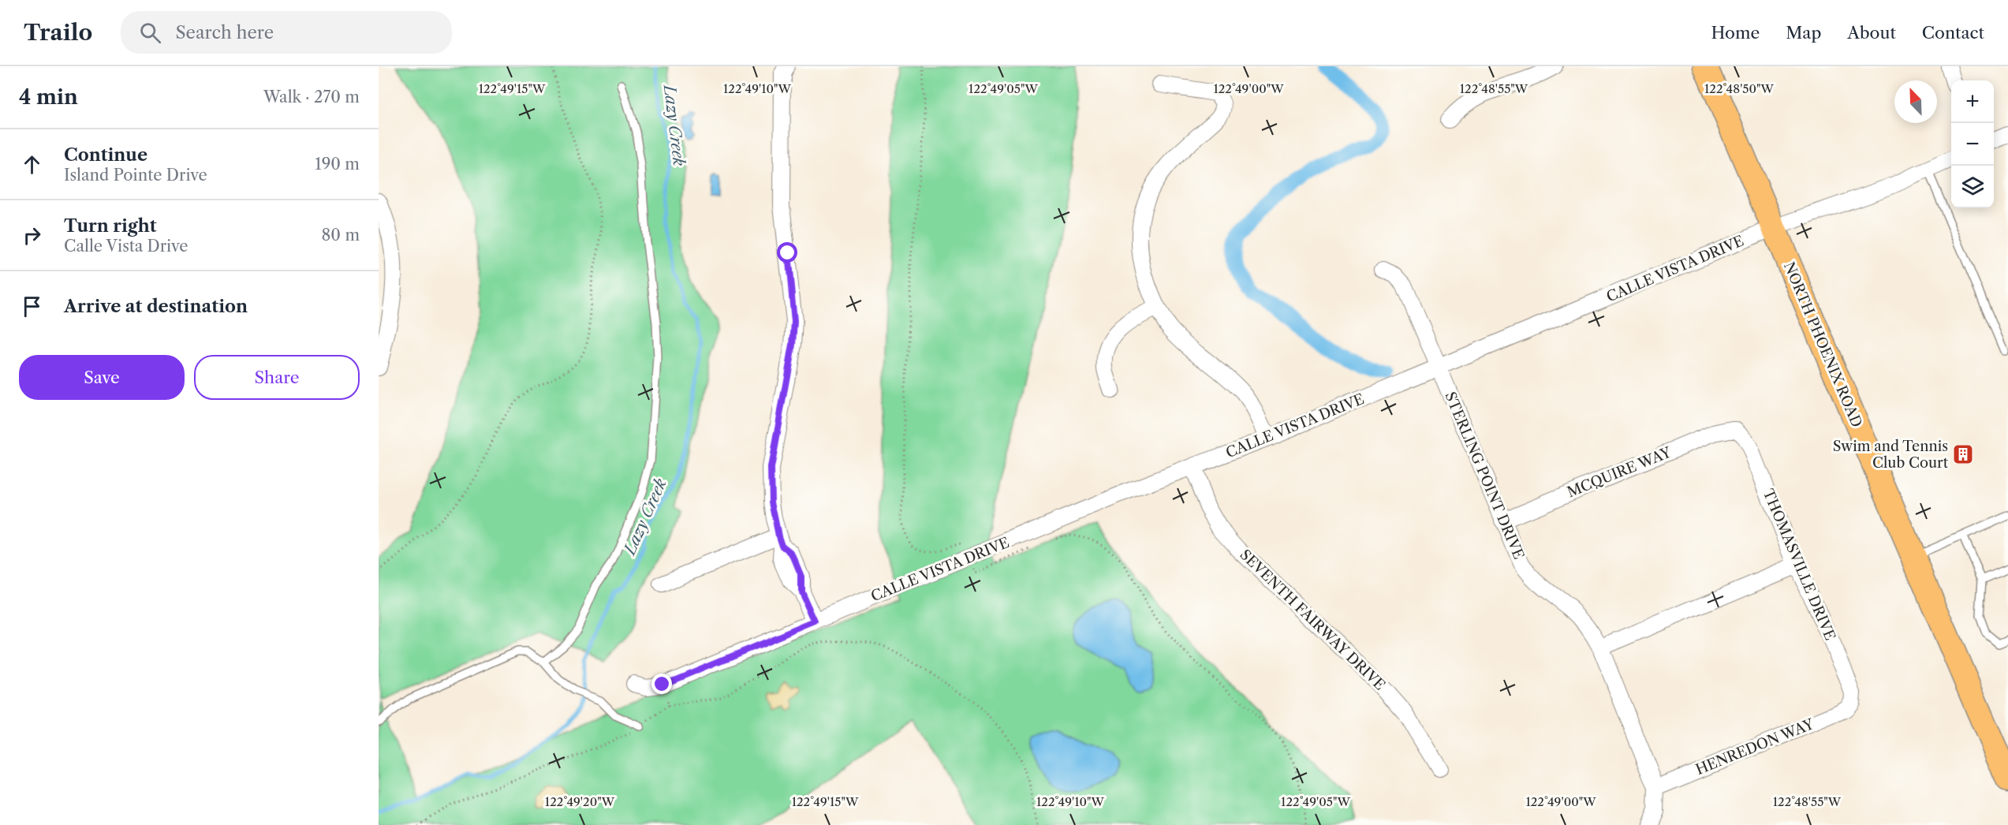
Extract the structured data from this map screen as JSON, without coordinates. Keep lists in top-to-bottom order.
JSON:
{
  "streets": {
    "main road": ["NORTH PHOENIX ROAD"],
    "street": [
      "CALLE VISTA DRIVE",
      "MCQUIRE WAY",
      "STERLING POINT DRIVE",
      "THOMASVILLE DRIVE",
      "SEVENTH FAIRWAY DRIVE",
      "HENREDON WAY"
    ]
  },
  "crossings": [
    ["CALLE VISTA DRIVE", "NORTH PHOENIX ROAD"],
    ["CALLE VISTA DRIVE", "STERLING POINT DRIVE"],
    ["CALLE VISTA DRIVE", "SEVENTH FAIRWAY DRIVE"],
    ["MCQUIRE WAY", "STERLING POINT DRIVE"],
    ["MCQUIRE WAY", "THOMASVILLE DRIVE"],
    ["STERLING POINT DRIVE", "HENREDON WAY"],
    ["THOMASVILLE DRIVE", "HENREDON WAY"]
  ],
  "water": ["Lazy Creek"],
  "places": {
    "building": ["Swim and Tennis Club Court"]
  },
  "north": "top left",
  "page": {
    "header": "Trailo",
    "search": "Search here",
    "nav": [
      "Home",
      "Map",
      "About",
      "Contact"
    ],
    "heading": ["4 min", "Walk · 270 m"],
    "map_buttons": ["+", "−"],
    "list": [
      ["Continue", "Island Pointe Drive", "190 m"],
      ["Turn right", "Calle Vista Drive", "80 m"],
      "Arrive at destination"
    ],
    "buttons": ["Save", "Share"]
  },
  "coordinates": [
    "122°49'15\"W",
    "122°49'10\"W",
    "122°49'05\"W",
    "122°49'00\"W",
    "122°48'55\"W",
    "122°48'50\"W",
    "122°49'20\"W"
  ]
}
